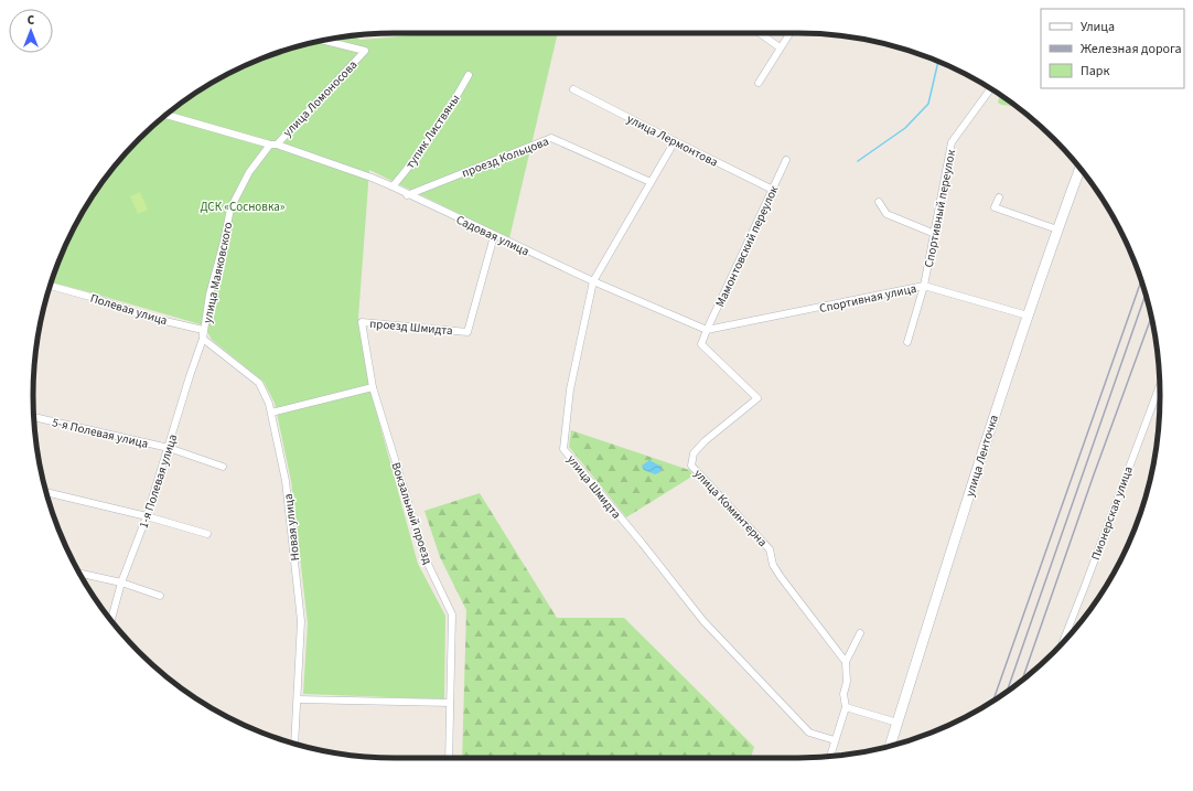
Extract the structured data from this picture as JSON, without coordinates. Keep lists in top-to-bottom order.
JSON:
{
  "streets": {
    "main road": ["улица Ленточка"],
    "street": [
      "улица Ломоносова",
      "тупик Листвяны",
      "улица Лермонтова",
      "проезд Кольцова",
      "Спортивный переулок",
      "Садовая улица",
      "Мамонтовский переулок",
      "улица Маяковского",
      "Спортивная улица",
      "Полевая улица",
      "проезд Шмидта",
      "5-я Полевая улица",
      "1-я Полевая улица",
      "улица Шмидта",
      "улица Коминтерна",
      "Вокзальный проезд",
      "Пионерская улица",
      "Новая улица"
    ]
  },
  "crossings": [
    ["улица Ломоносова", "Садовая улица"],
    ["улица Ломоносова", "улица Маяковского"],
    ["тупик Листвяны", "Садовая улица"],
    ["улица Лермонтова", "Мамонтовский переулок"],
    ["улица Лермонтова", "улица Шмидта"],
    ["проезд Кольцова", "Садовая улица"],
    ["проезд Кольцова", "улица Шмидта"],
    ["Спортивный переулок", "Спортивная улица"],
    ["Садовая улица", "Мамонтовский переулок"],
    ["Садовая улица", "улица Маяковского"],
    ["Садовая улица", "Спортивная улица"],
    ["Садовая улица", "проезд Шмидта"],
    ["Садовая улица", "улица Шмидта"],
    ["Садовая улица", "улица Коминтерна"],
    ["Мамонтовский переулок", "Спортивная улица"],
    ["Мамонтовский переулок", "улица Коминтерна"],
    ["улица Маяковского", "Полевая улица"],
    ["улица Маяковского", "1-я Полевая улица"],
    ["улица Маяковского", "Новая улица"],
    ["Спортивная улица", "улица Ленточка"],
    ["Спортивная улица", "улица Коминтерна"],
    ["Полевая улица", "1-я Полевая улица"],
    ["Полевая улица", "Новая улица"],
    ["проезд Шмидта", "Вокзальный проезд"],
    ["5-я Полевая улица", "1-я Полевая улица"],
    ["1-я Полевая улица", "Новая улица"]
  ],
  "parks": ["ДСК «Сосновка»"],
  "legend": ["Улица", "Железная дорога", "Парк"],
  "north": "top"
}
